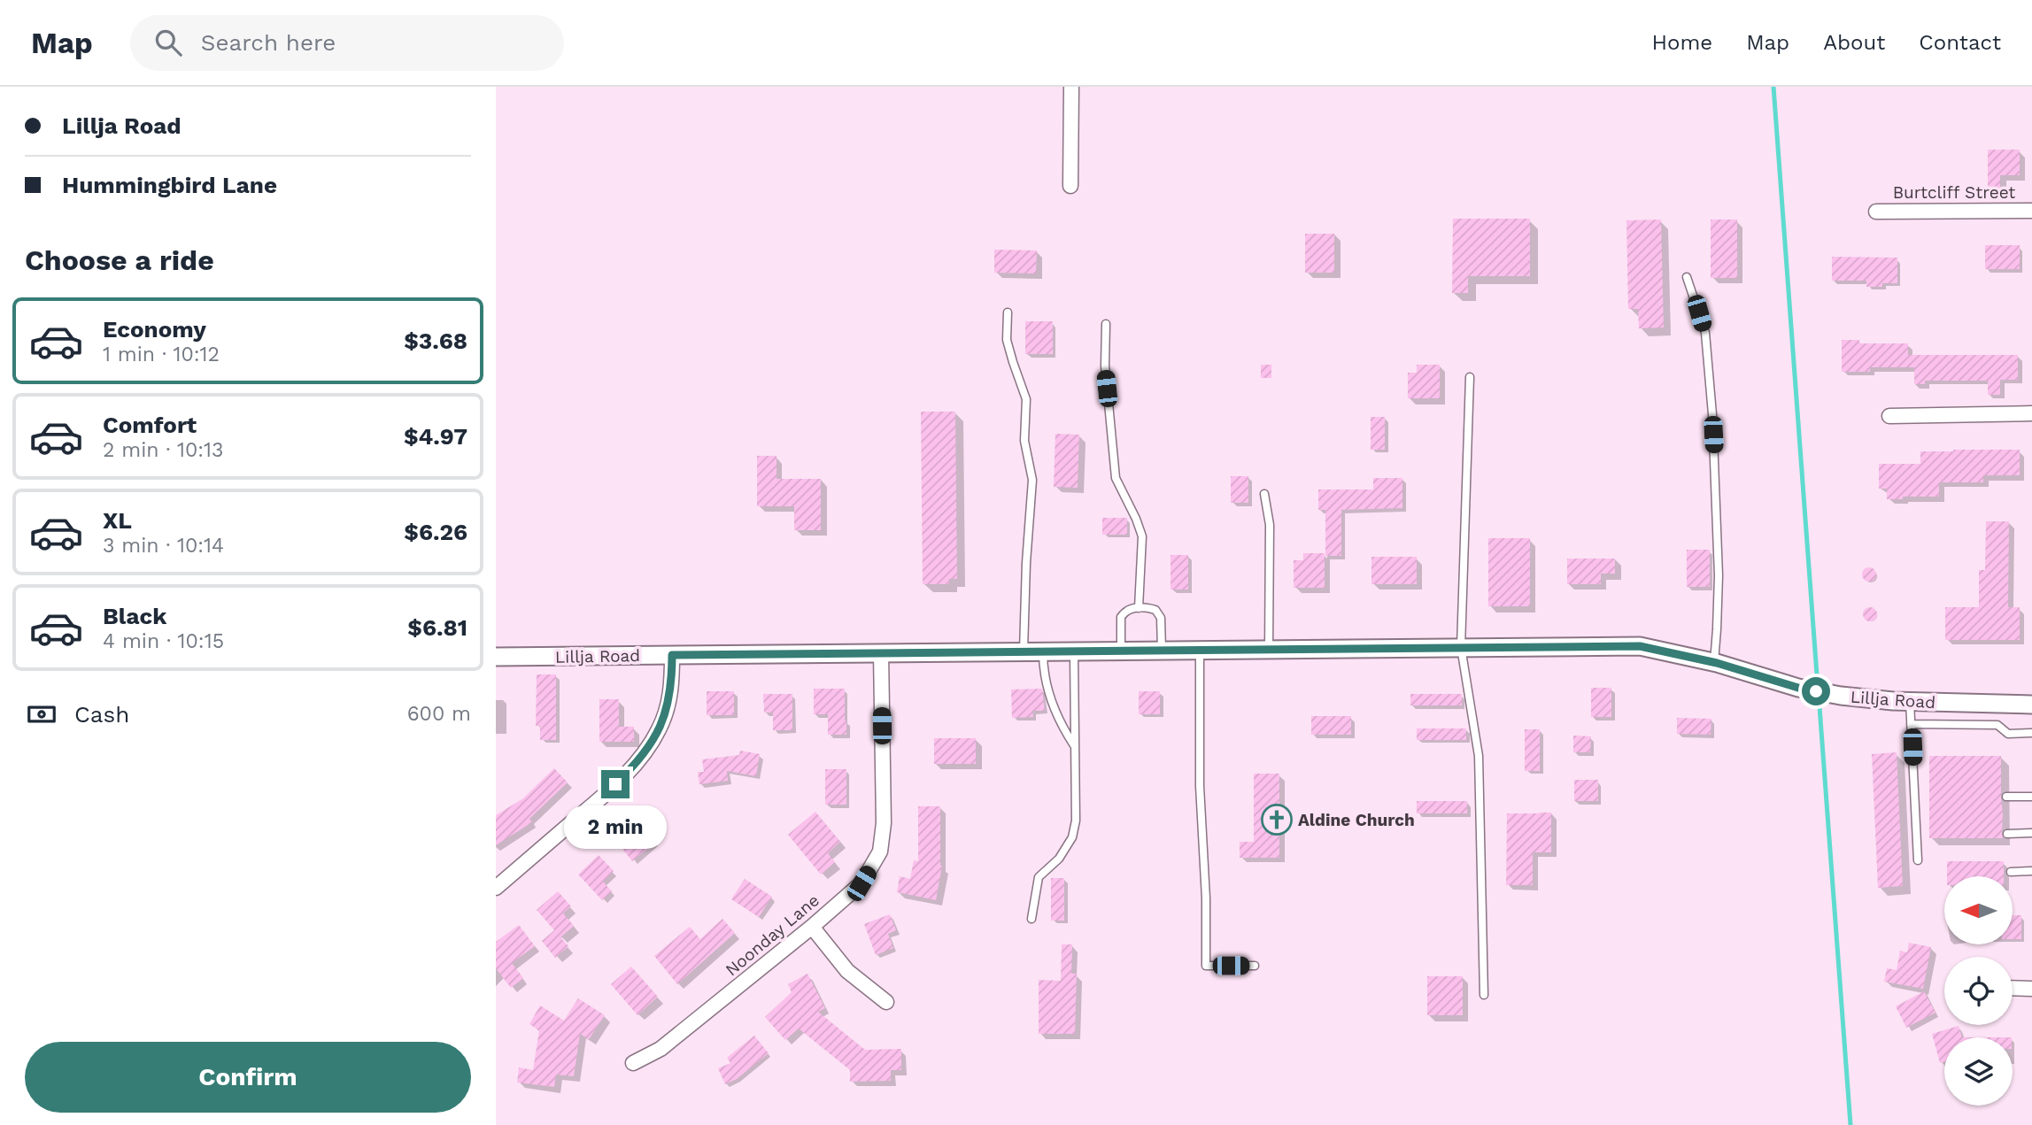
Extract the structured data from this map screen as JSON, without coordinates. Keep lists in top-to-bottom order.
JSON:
{
  "streets": {
    "street": ["Burtcliff Street", "Lillja Road", "Noonday Lane"]
  },
  "crossings": [
    ["Lillja Road", "Noonday Lane"]
  ],
  "places": {
    "church": ["Aldine Church"]
  },
  "north": "left",
  "page": {
    "header": "Map",
    "search": "Search here",
    "nav": [
      "Home",
      "Map",
      "About",
      "Contact"
    ],
    "banner": ["Lillja Road", "Hummingbird Lane"],
    "heading": "Choose a ride",
    "list": [
      {
        "name": "Economy",
        "note": "1 min · 10:12",
        "value": "$3.68"
      },
      {
        "name": "Comfort",
        "note": "2 min · 10:13",
        "value": "$4.97"
      },
      {
        "name": "XL",
        "note": "3 min · 10:14",
        "value": "$6.26"
      },
      {
        "name": "Black",
        "note": "4 min · 10:15",
        "value": "$6.81"
      }
    ],
    "pay": ["Cash", "600 m"],
    "bubble": "2 min",
    "buttons": "Confirm"
  }
}
